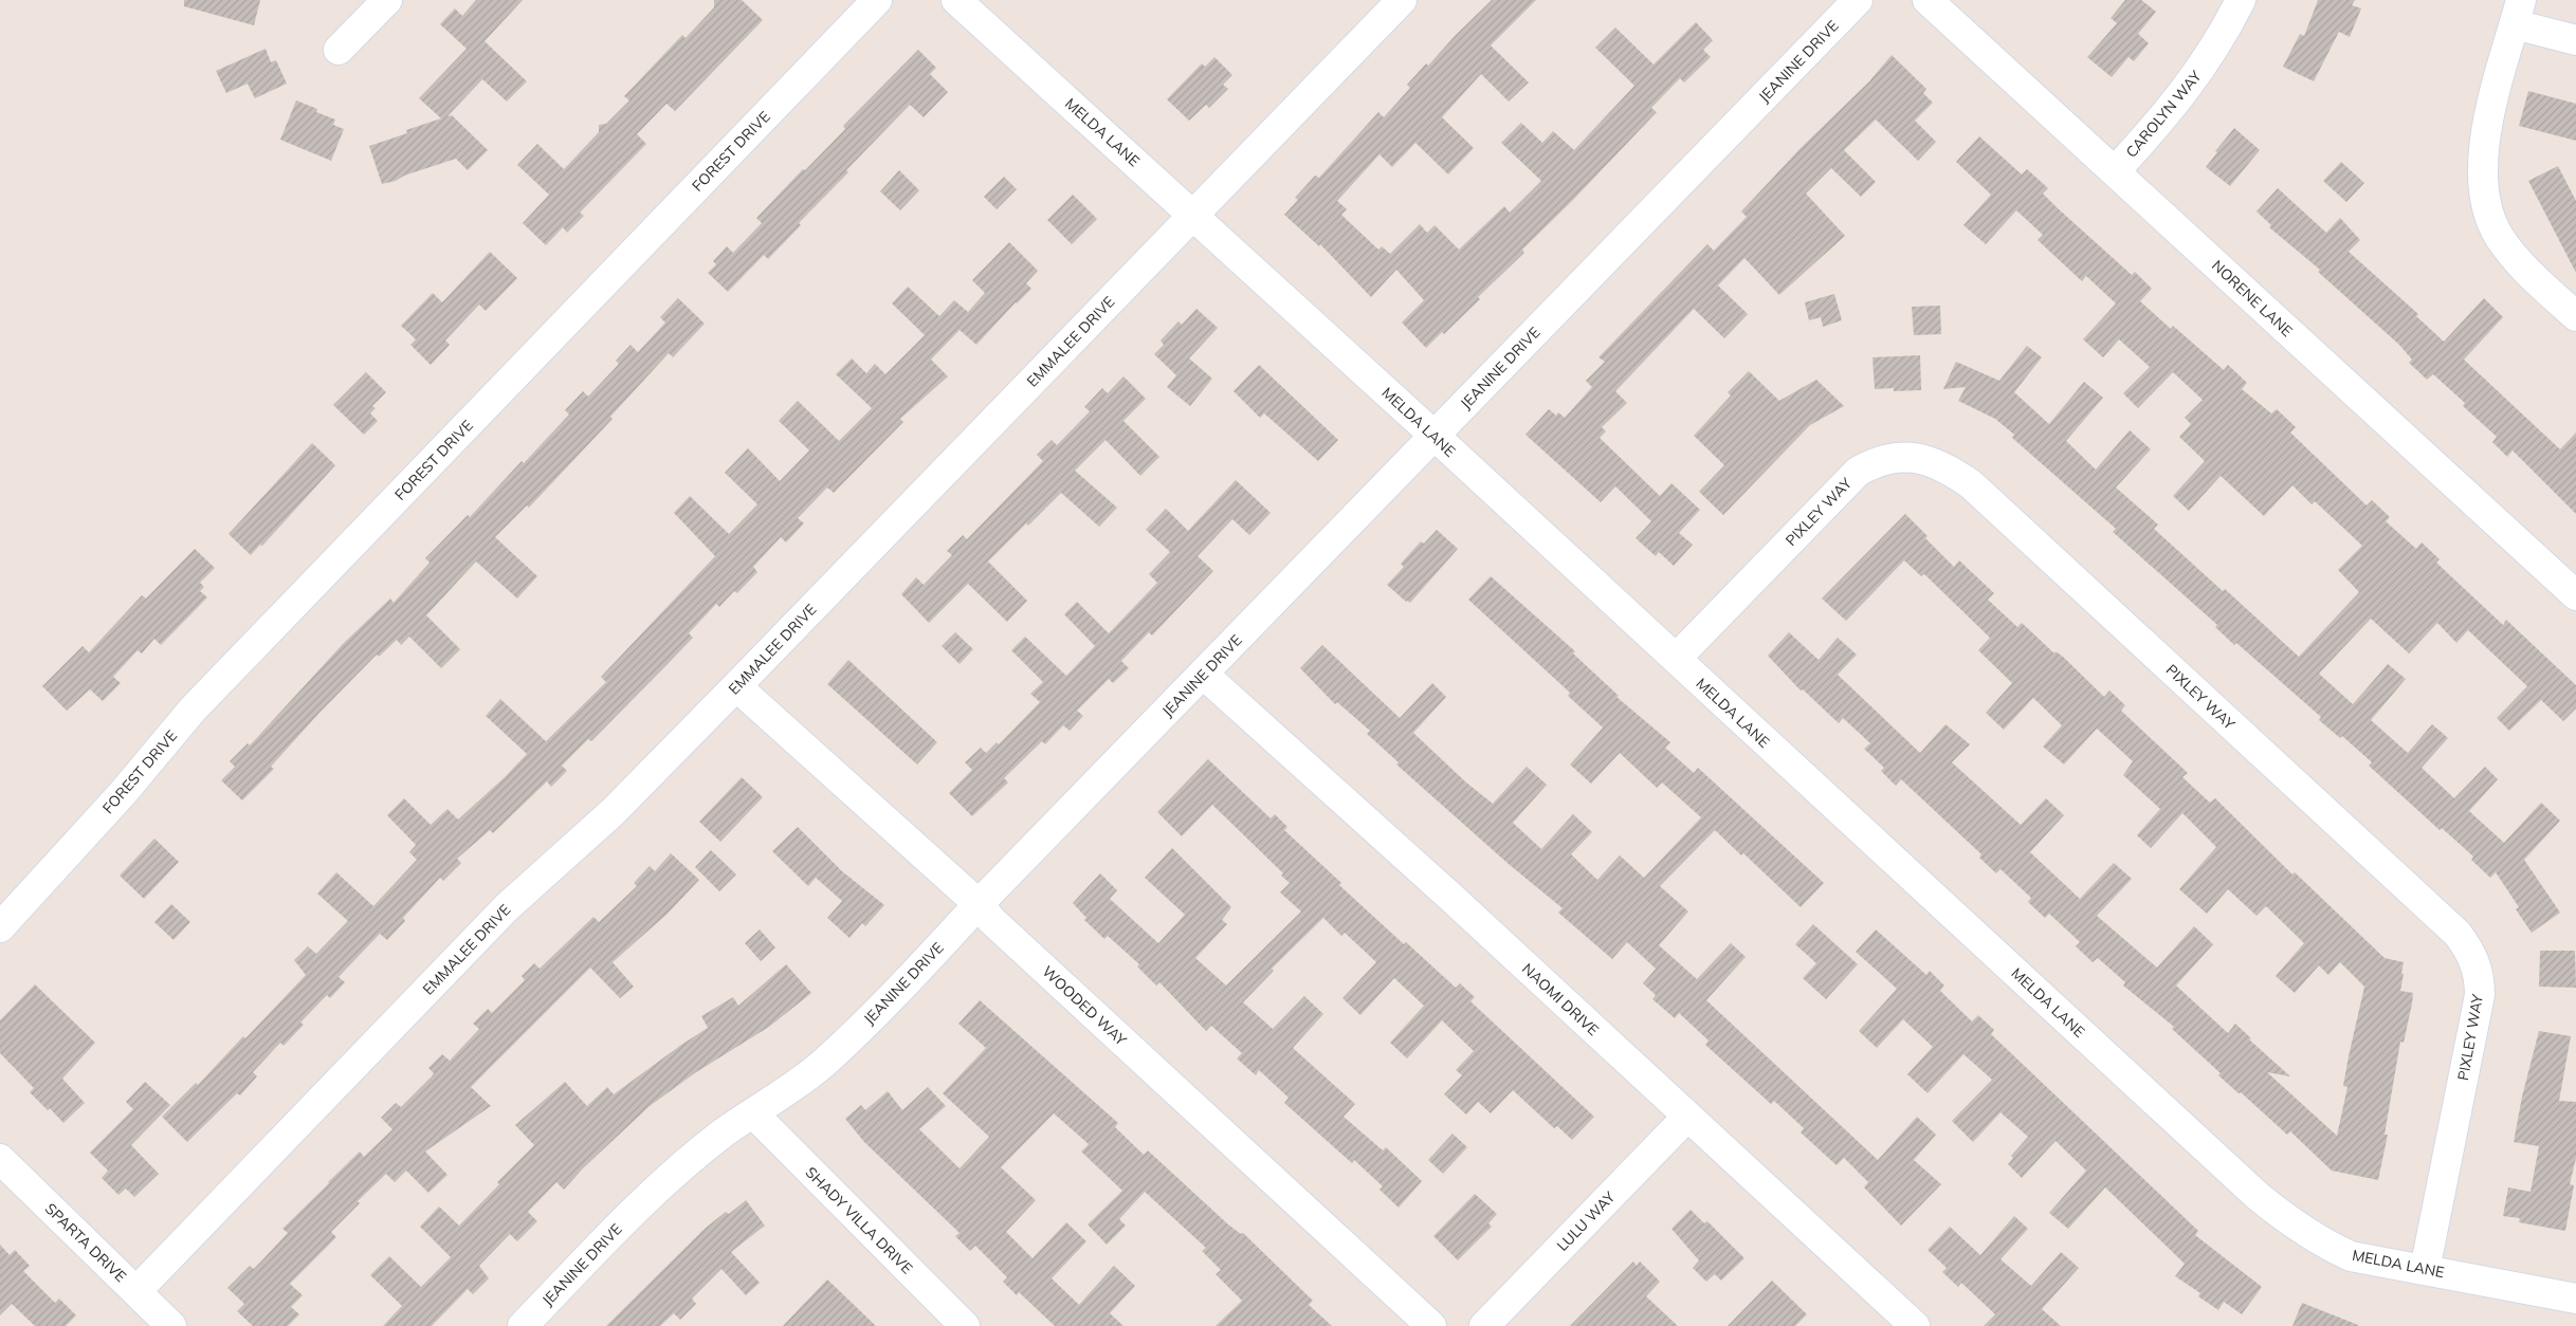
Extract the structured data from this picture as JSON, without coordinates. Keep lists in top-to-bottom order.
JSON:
{
  "streets": {
    "street": [
      "JEANINE DRIVE",
      "CAROLYN WAY",
      "MELDA LANE",
      "FOREST DRIVE",
      "NORENE LANE",
      "EMMALEE DRIVE",
      "PIXLEY WAY",
      "NAOMI DRIVE",
      "WOODED WAY",
      "SHADY VILLA DRIVE",
      "LULU WAY",
      "SPARTA DRIVE"
    ]
  },
  "crossings": [
    ["JEANINE DRIVE", "MELDA LANE"],
    ["JEANINE DRIVE", "NAOMI DRIVE"],
    ["JEANINE DRIVE", "WOODED WAY"],
    ["JEANINE DRIVE", "SHADY VILLA DRIVE"],
    ["CAROLYN WAY", "NORENE LANE"],
    ["MELDA LANE", "EMMALEE DRIVE"],
    ["MELDA LANE", "PIXLEY WAY"],
    ["EMMALEE DRIVE", "WOODED WAY"],
    ["EMMALEE DRIVE", "SPARTA DRIVE"],
    ["NAOMI DRIVE", "LULU WAY"]
  ]
}
